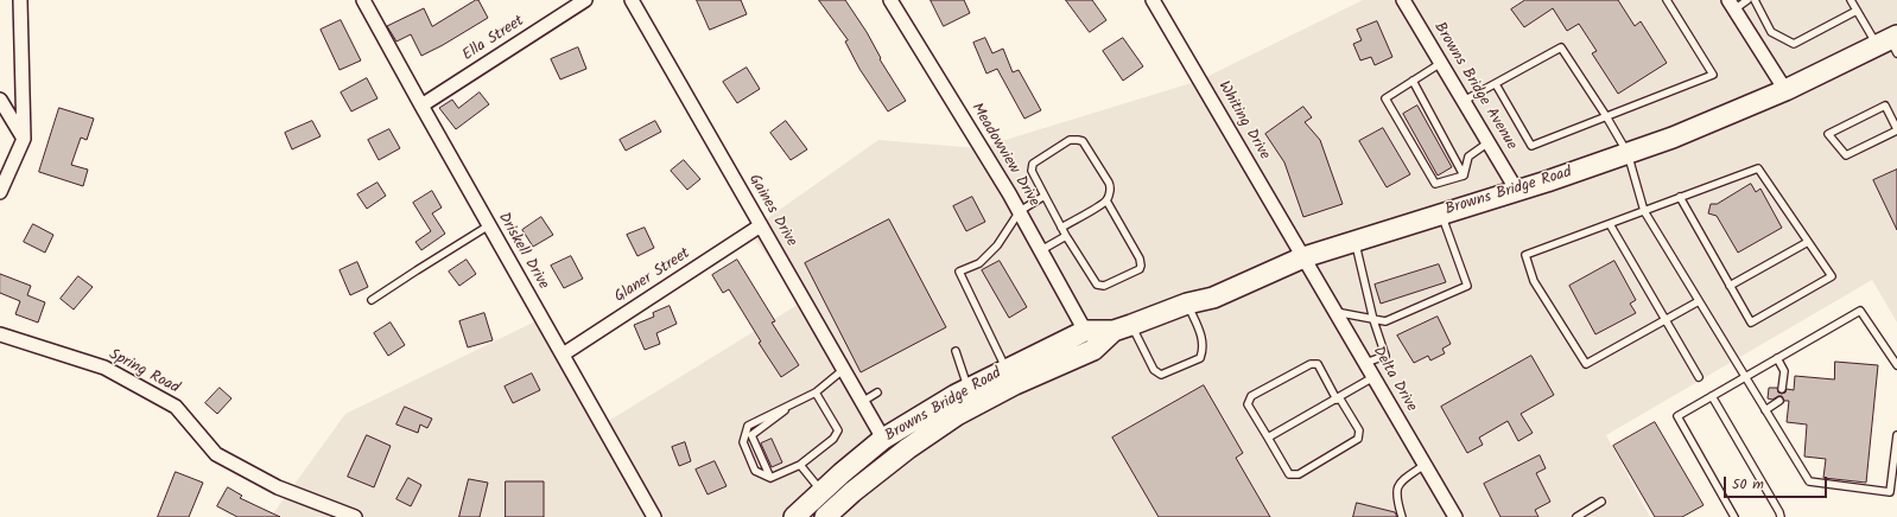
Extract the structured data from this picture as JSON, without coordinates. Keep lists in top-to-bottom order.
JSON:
{
  "streets": {
    "main road": ["Browns Bridge Road"],
    "street": [
      "Ella Street",
      "Browns Bridge Avenue",
      "Whiting Drive",
      "Meadowview Drive",
      "Gaines Drive",
      "Driskell Drive",
      "Glaner Street",
      "Spring Road",
      "Delta Drive"
    ]
  },
  "crossings": [
    ["Ella Street", "Driskell Drive"],
    ["Browns Bridge Avenue", "Browns Bridge Road"],
    ["Whiting Drive", "Browns Bridge Road"],
    ["Whiting Drive", "Delta Drive"],
    ["Meadowview Drive", "Browns Bridge Road"],
    ["Browns Bridge Road", "Gaines Drive"],
    ["Browns Bridge Road", "Delta Drive"],
    ["Gaines Drive", "Glaner Street"],
    ["Driskell Drive", "Glaner Street"]
  ],
  "scale_bar": "50 m"
}
